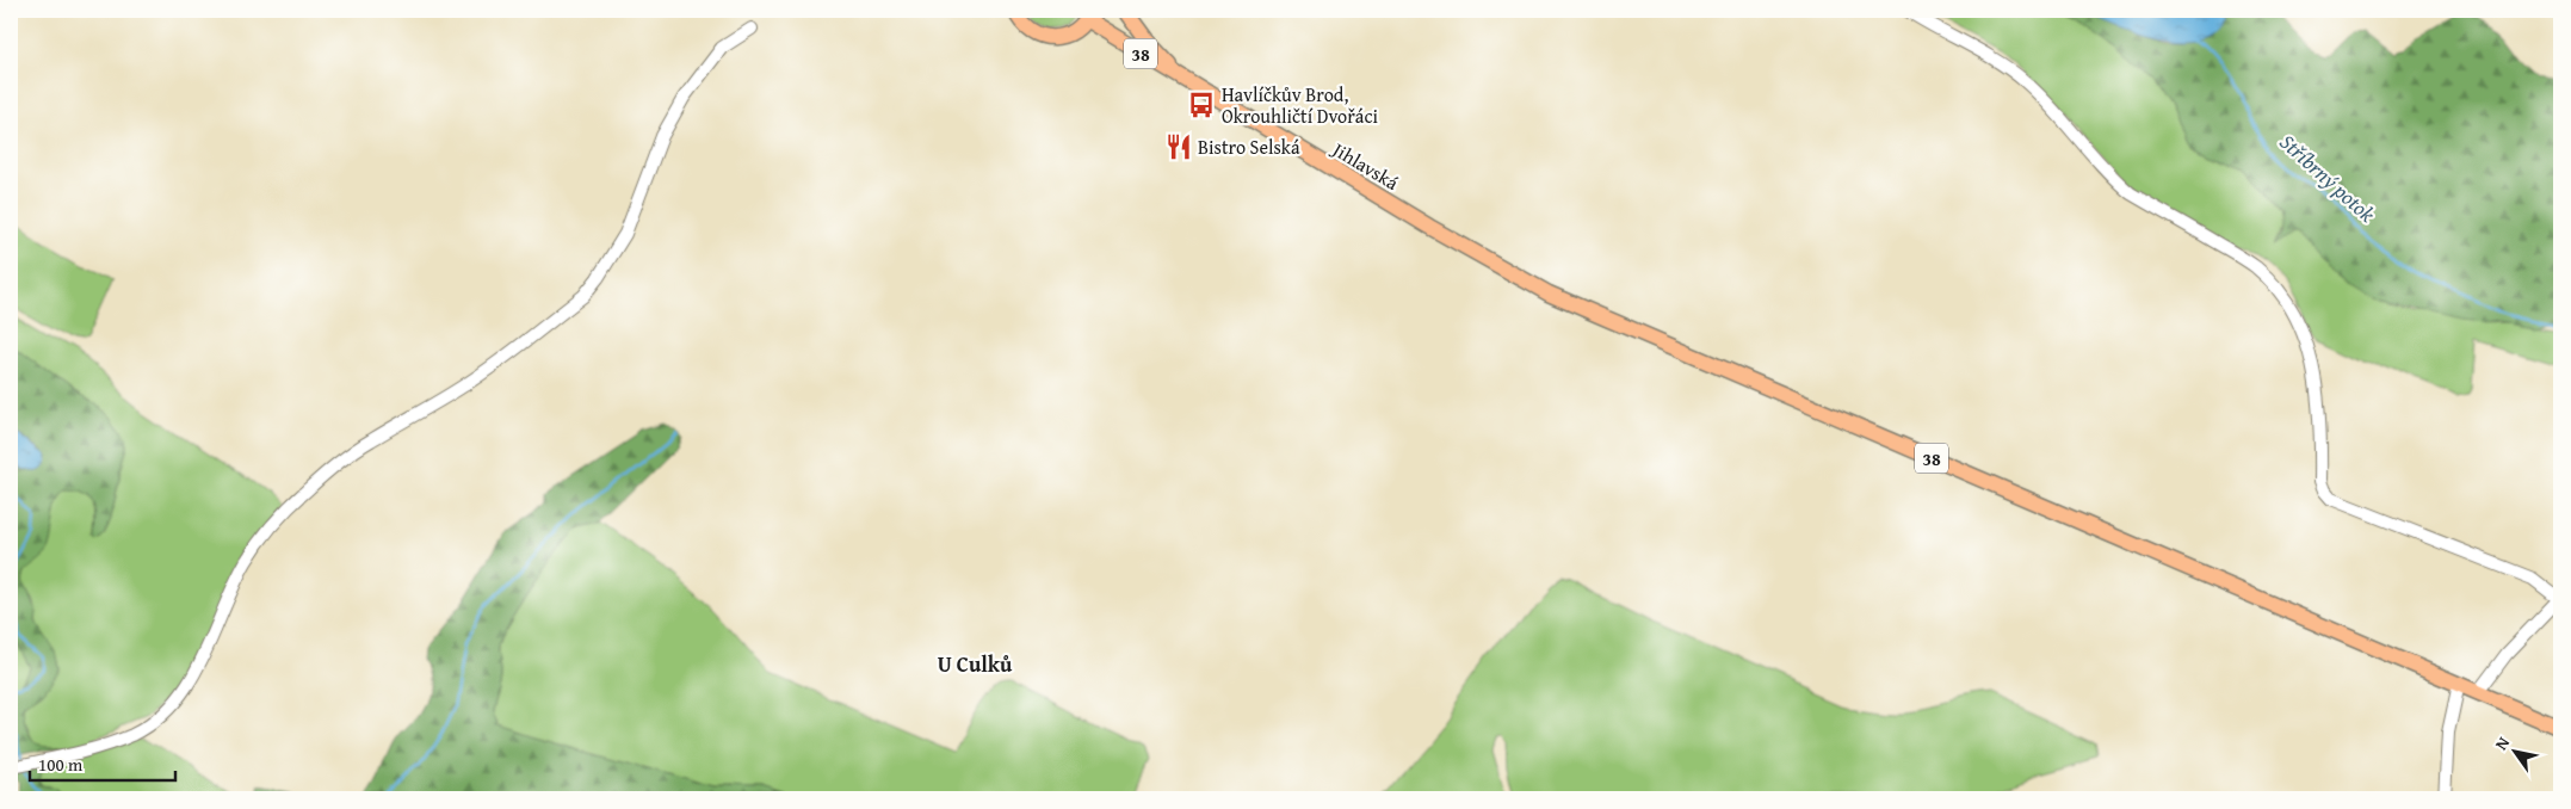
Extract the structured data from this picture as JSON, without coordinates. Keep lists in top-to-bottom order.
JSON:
{
  "streets": {
    "main road": ["38", "Jihlavská"]
  },
  "crossings": [
    ["38", "Jihlavská"]
  ],
  "districts": ["U Culků"],
  "water": ["Stříbrný potok"],
  "places": {
    "bus stop": ["Havlíčkův Brod, Okrouhličtí Dvořáci"],
    "restaurant": ["Bistro Selská"]
  },
  "scale_bar": "100 m",
  "north": "top left"
}
